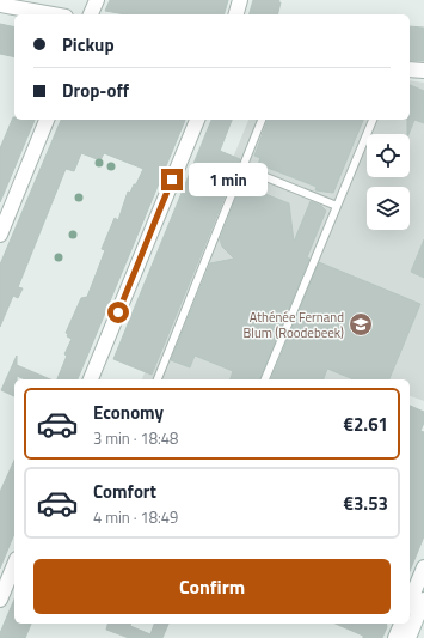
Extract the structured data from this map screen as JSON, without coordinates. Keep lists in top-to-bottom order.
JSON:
{
  "places": {
    "school or university": ["Athénée Fernand Blum (Roodebeek)"]
  },
  "page": {
    "banner": ["Pickup", "Drop-off"],
    "bubble": "1 min",
    "list": [
      {
        "name": "Economy",
        "note": "3 min · 18:48",
        "value": "€2.61"
      },
      {
        "name": "Comfort",
        "note": "4 min · 18:49",
        "value": "€3.53"
      }
    ],
    "buttons": "Confirm"
  }
}
